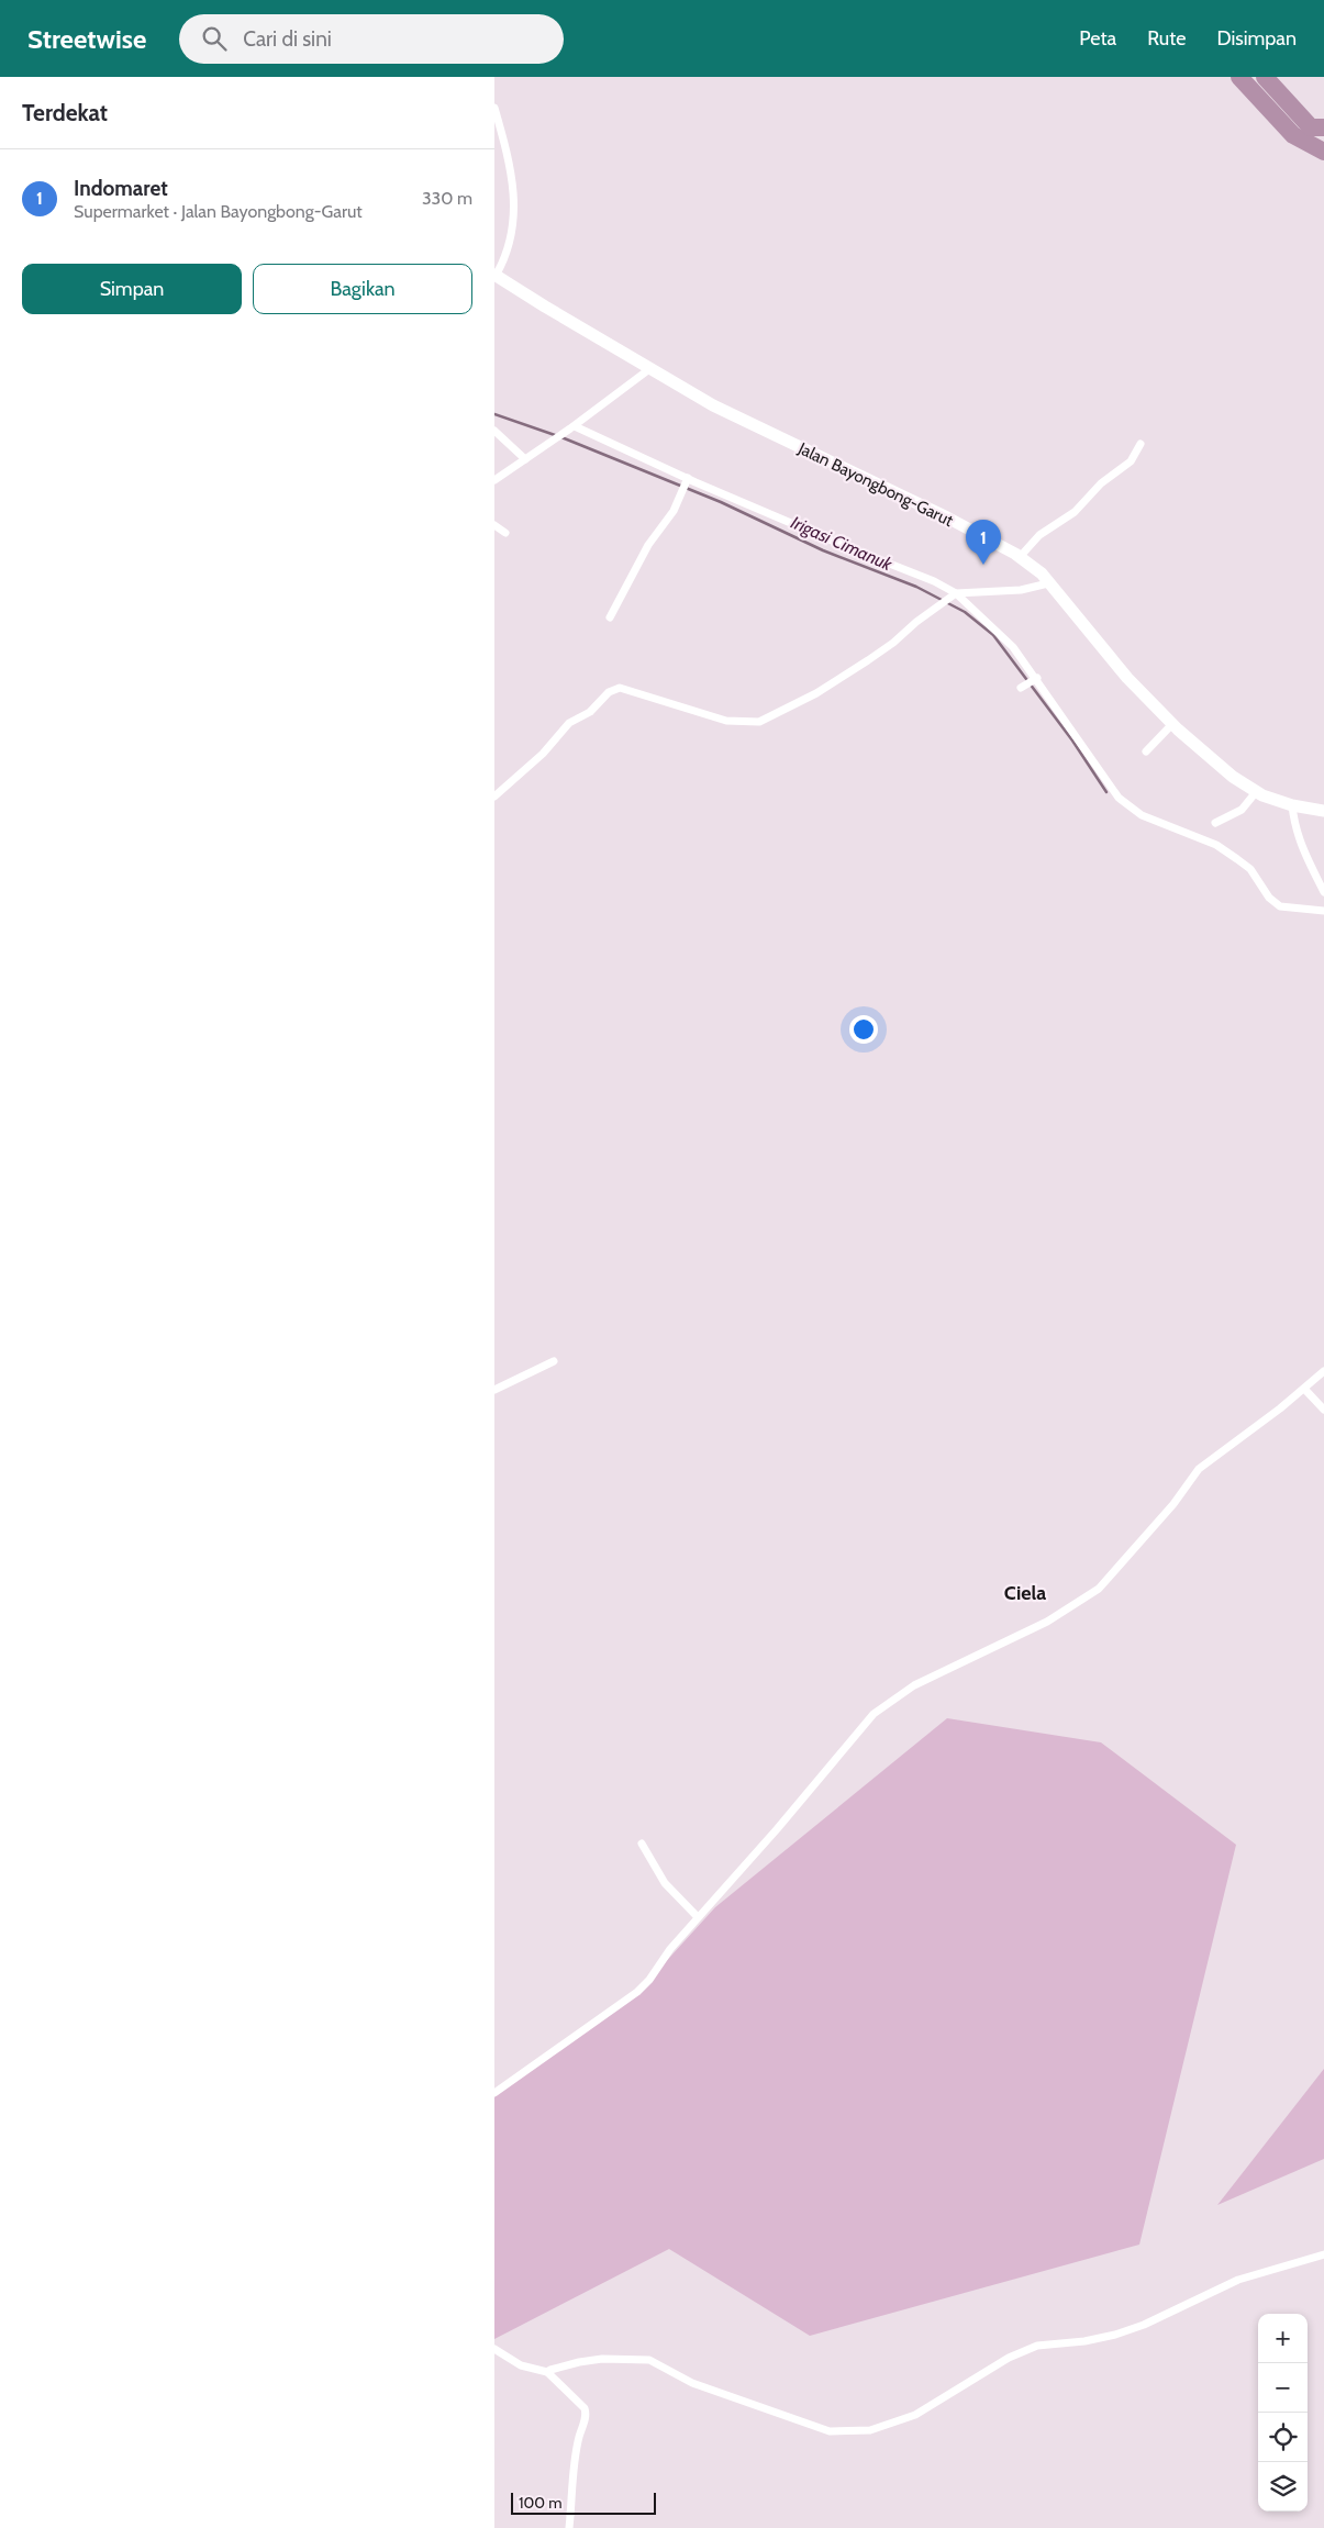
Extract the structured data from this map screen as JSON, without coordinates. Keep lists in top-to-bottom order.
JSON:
{
  "streets": {
    "main road": ["Jalan Bayongbong-Garut"]
  },
  "districts": ["Ciela"],
  "water": ["Irigasi Cimanuk"],
  "scale_bar": "100 m",
  "page": {
    "header": "Streetwise",
    "search": "Cari di sini",
    "nav": ["Peta", "Rute", "Disimpan"],
    "heading": "Terdekat",
    "list": [
      {
        "mark": "1",
        "name": "Indomaret",
        "note": "Supermarket · Jalan Bayongbong-Garut",
        "value": "330 m"
      }
    ],
    "buttons": ["Simpan", "Bagikan"],
    "pins": "1",
    "map_buttons": ["+", "−"],
    "scale": "100 m"
  }
}
